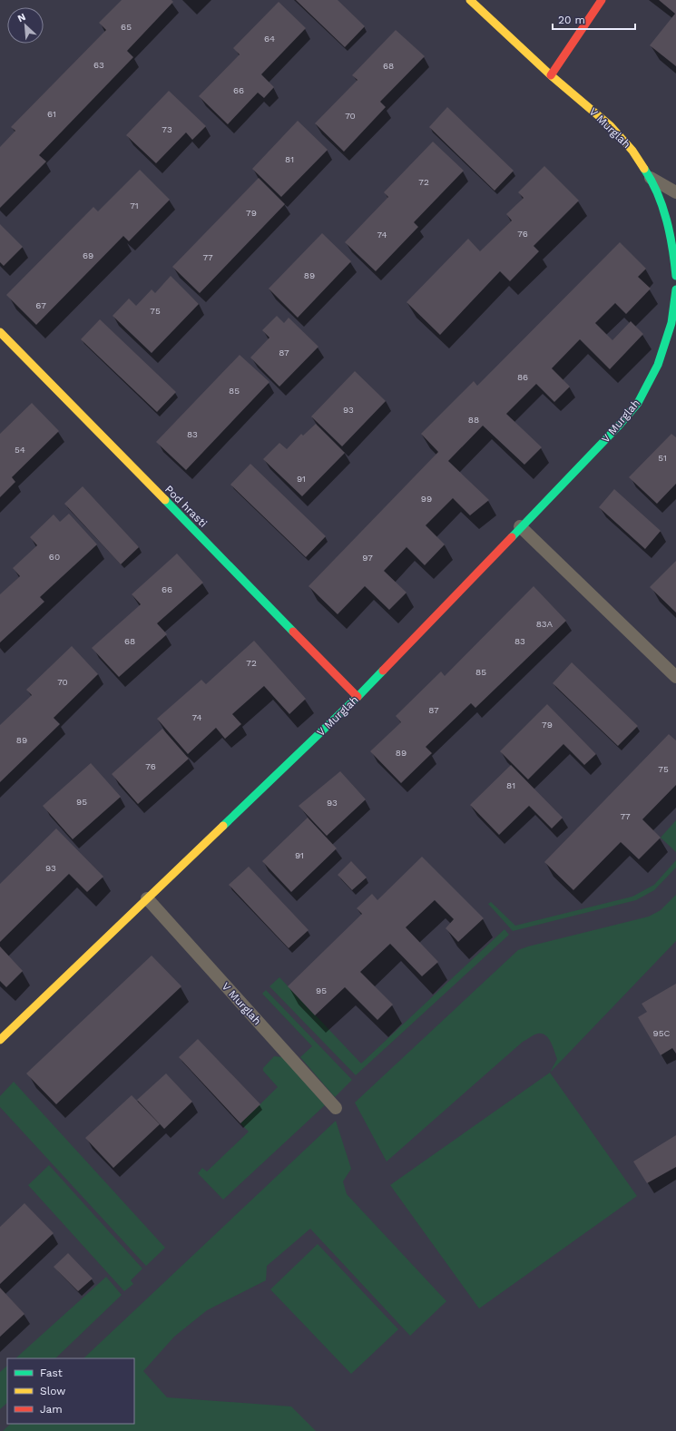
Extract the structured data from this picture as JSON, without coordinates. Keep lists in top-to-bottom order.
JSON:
{
  "streets": {
    "street": ["V Murglah", "Pod hrasti"]
  },
  "crossings": [
    ["V Murglah", "Pod hrasti"]
  ],
  "house_numbers": [
    "65",
    "64",
    "63",
    "68",
    "66",
    "61",
    "70",
    "73",
    "81",
    "72",
    "71",
    "79",
    "76",
    "74",
    "69",
    "77",
    "89",
    "67",
    "75",
    "87",
    "86",
    "85",
    "93",
    "88",
    "83",
    "54",
    "51",
    "91",
    "99",
    "60",
    "97",
    "66",
    "83A",
    "68",
    "83",
    "72",
    "85",
    "70",
    "87",
    "74",
    "79",
    "89",
    "89",
    "76",
    "75",
    "81",
    "95",
    "93",
    "77",
    "91",
    "93",
    "95",
    "95C"
  ],
  "legend": ["Fast", "Slow", "Jam"],
  "scale_bar": "20 m",
  "north": "top left"
}
